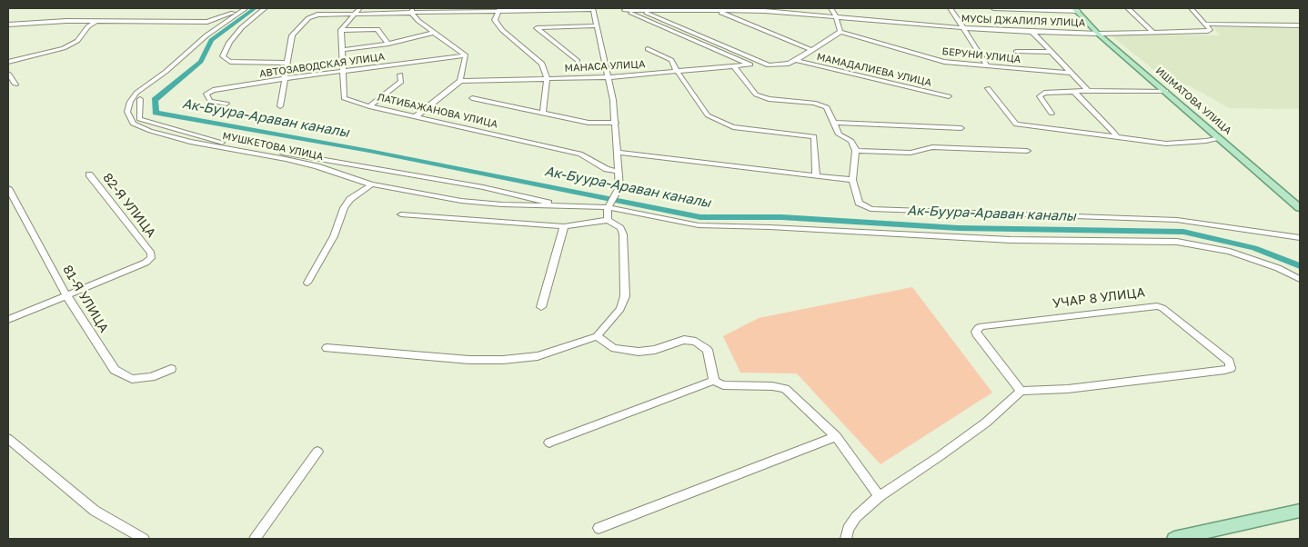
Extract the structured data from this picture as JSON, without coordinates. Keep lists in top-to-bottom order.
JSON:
{
  "streets": {
    "main road": ["ИШМАТОВА УЛИЦА"],
    "street": [
      "МУСЫ ДЖАЛИЛЯ УЛИЦА",
      "БЕРУНИ УЛИЦА",
      "АВТОЗАВОДСКАЯ УЛИЦА",
      "МАНАСА УЛИЦА",
      "МАМАДАЛИЕВА УЛИЦА",
      "ЛАТИБАЖАНОВА УЛИЦА",
      "МУШКЕТОВА УЛИЦА",
      "82-Я УЛИЦА",
      "УЧАР 8 УЛИЦА",
      "81-Я УЛИЦА"
    ]
  },
  "crossings": [
    ["МУСЫ ДЖАЛИЛЯ УЛИЦА", "МАНАСА УЛИЦА"],
    ["МУСЫ ДЖАЛИЛЯ УЛИЦА", "МАМАДАЛИЕВА УЛИЦА"],
    ["МУСЫ ДЖАЛИЛЯ УЛИЦА", "ИШМАТОВА УЛИЦА"],
    ["АВТОЗАВОДСКАЯ УЛИЦА", "ЛАТИБАЖАНОВА УЛИЦА"],
    ["82-Я УЛИЦА", "81-Я УЛИЦА"]
  ],
  "water": ["Ак-Буура-Араван каналы"]
}
